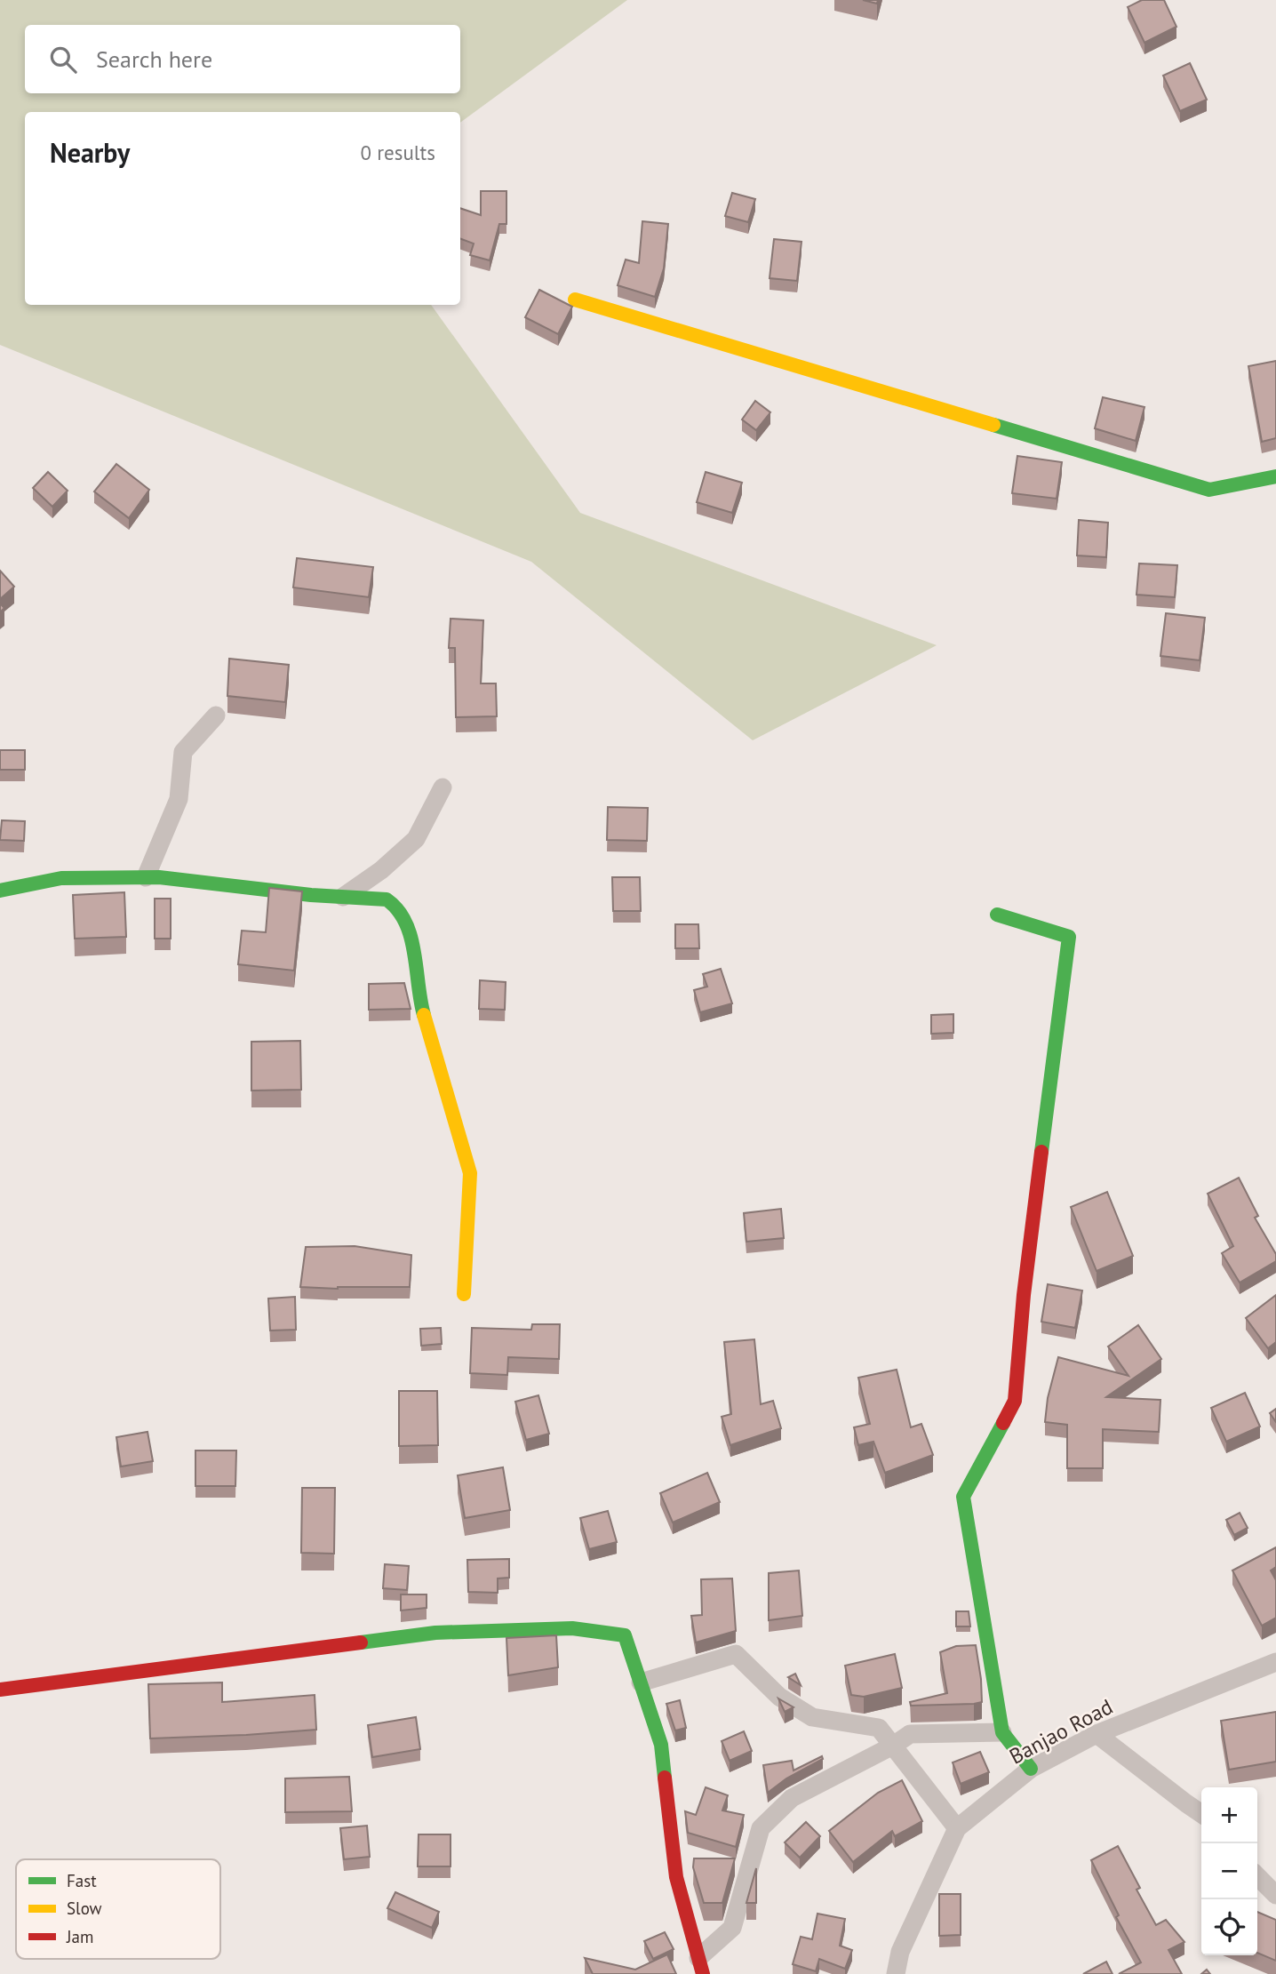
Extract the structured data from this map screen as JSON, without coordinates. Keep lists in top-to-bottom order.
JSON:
{
  "streets": {
    "street": ["Banjao Road"]
  },
  "legend": ["Fast", "Slow", "Jam"],
  "page": {
    "search": "Search here",
    "heading": ["Nearby", "0 results"],
    "map_buttons": ["+", "−"]
  }
}
